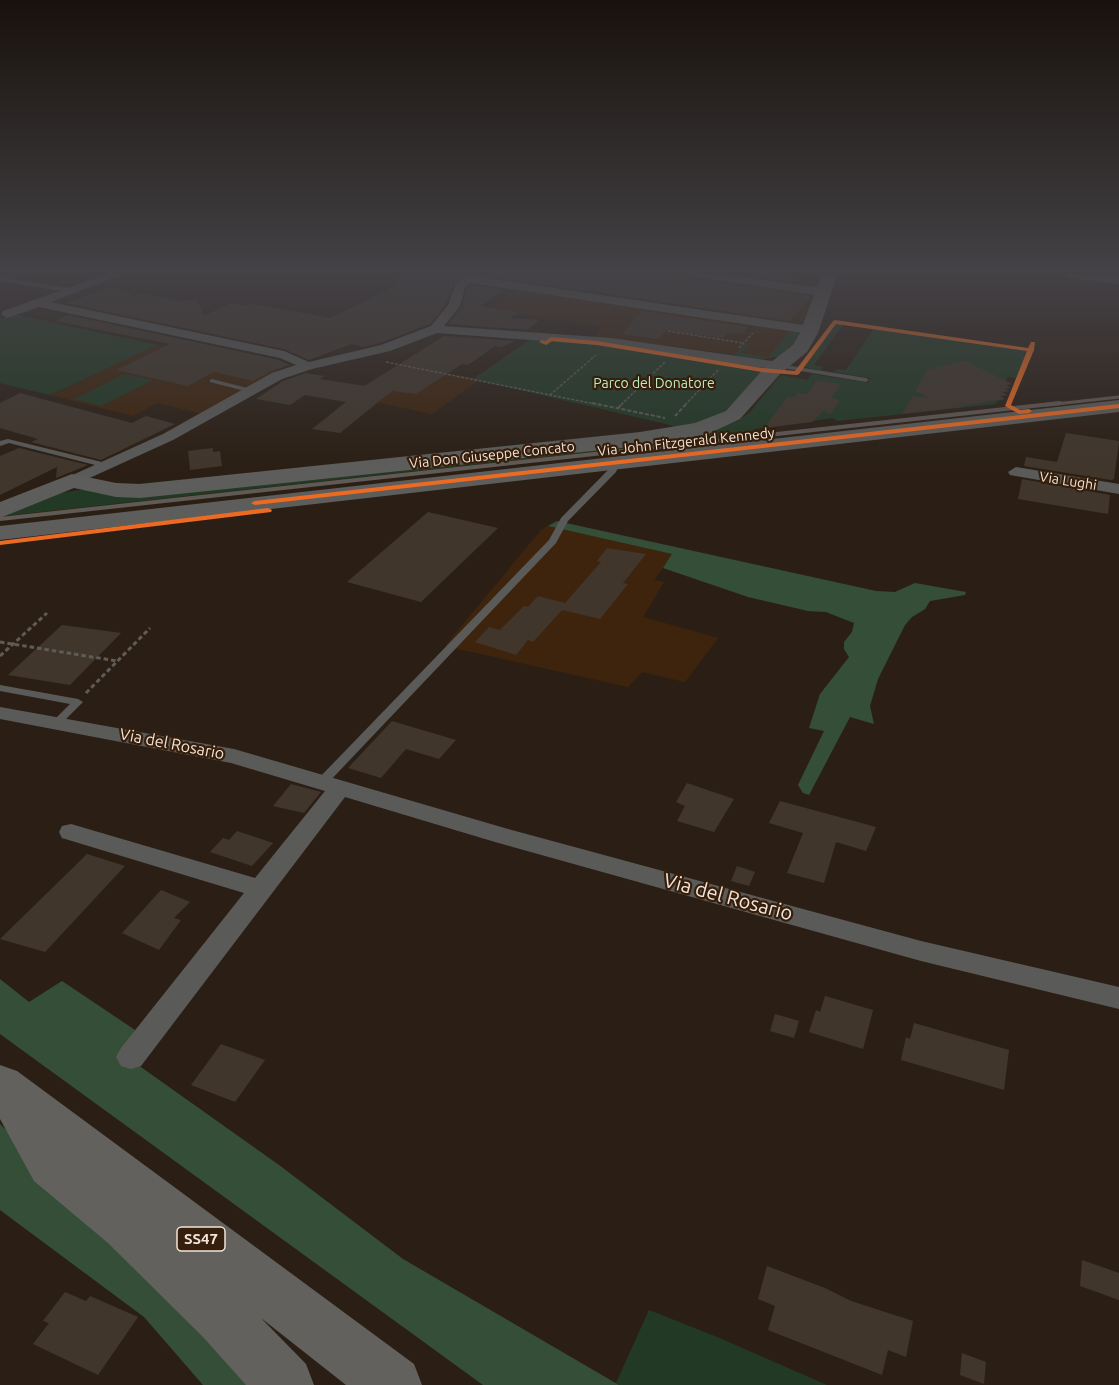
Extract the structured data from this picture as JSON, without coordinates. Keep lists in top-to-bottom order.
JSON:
{
  "streets": {
    "highway": ["SS47"],
    "street": [
      "Via John Fitzgerald Kennedy",
      "Via Don Giuseppe Concato",
      "Via Lughi",
      "Via del Rosario"
    ]
  },
  "parks": ["Parco del Donatore"]
}
